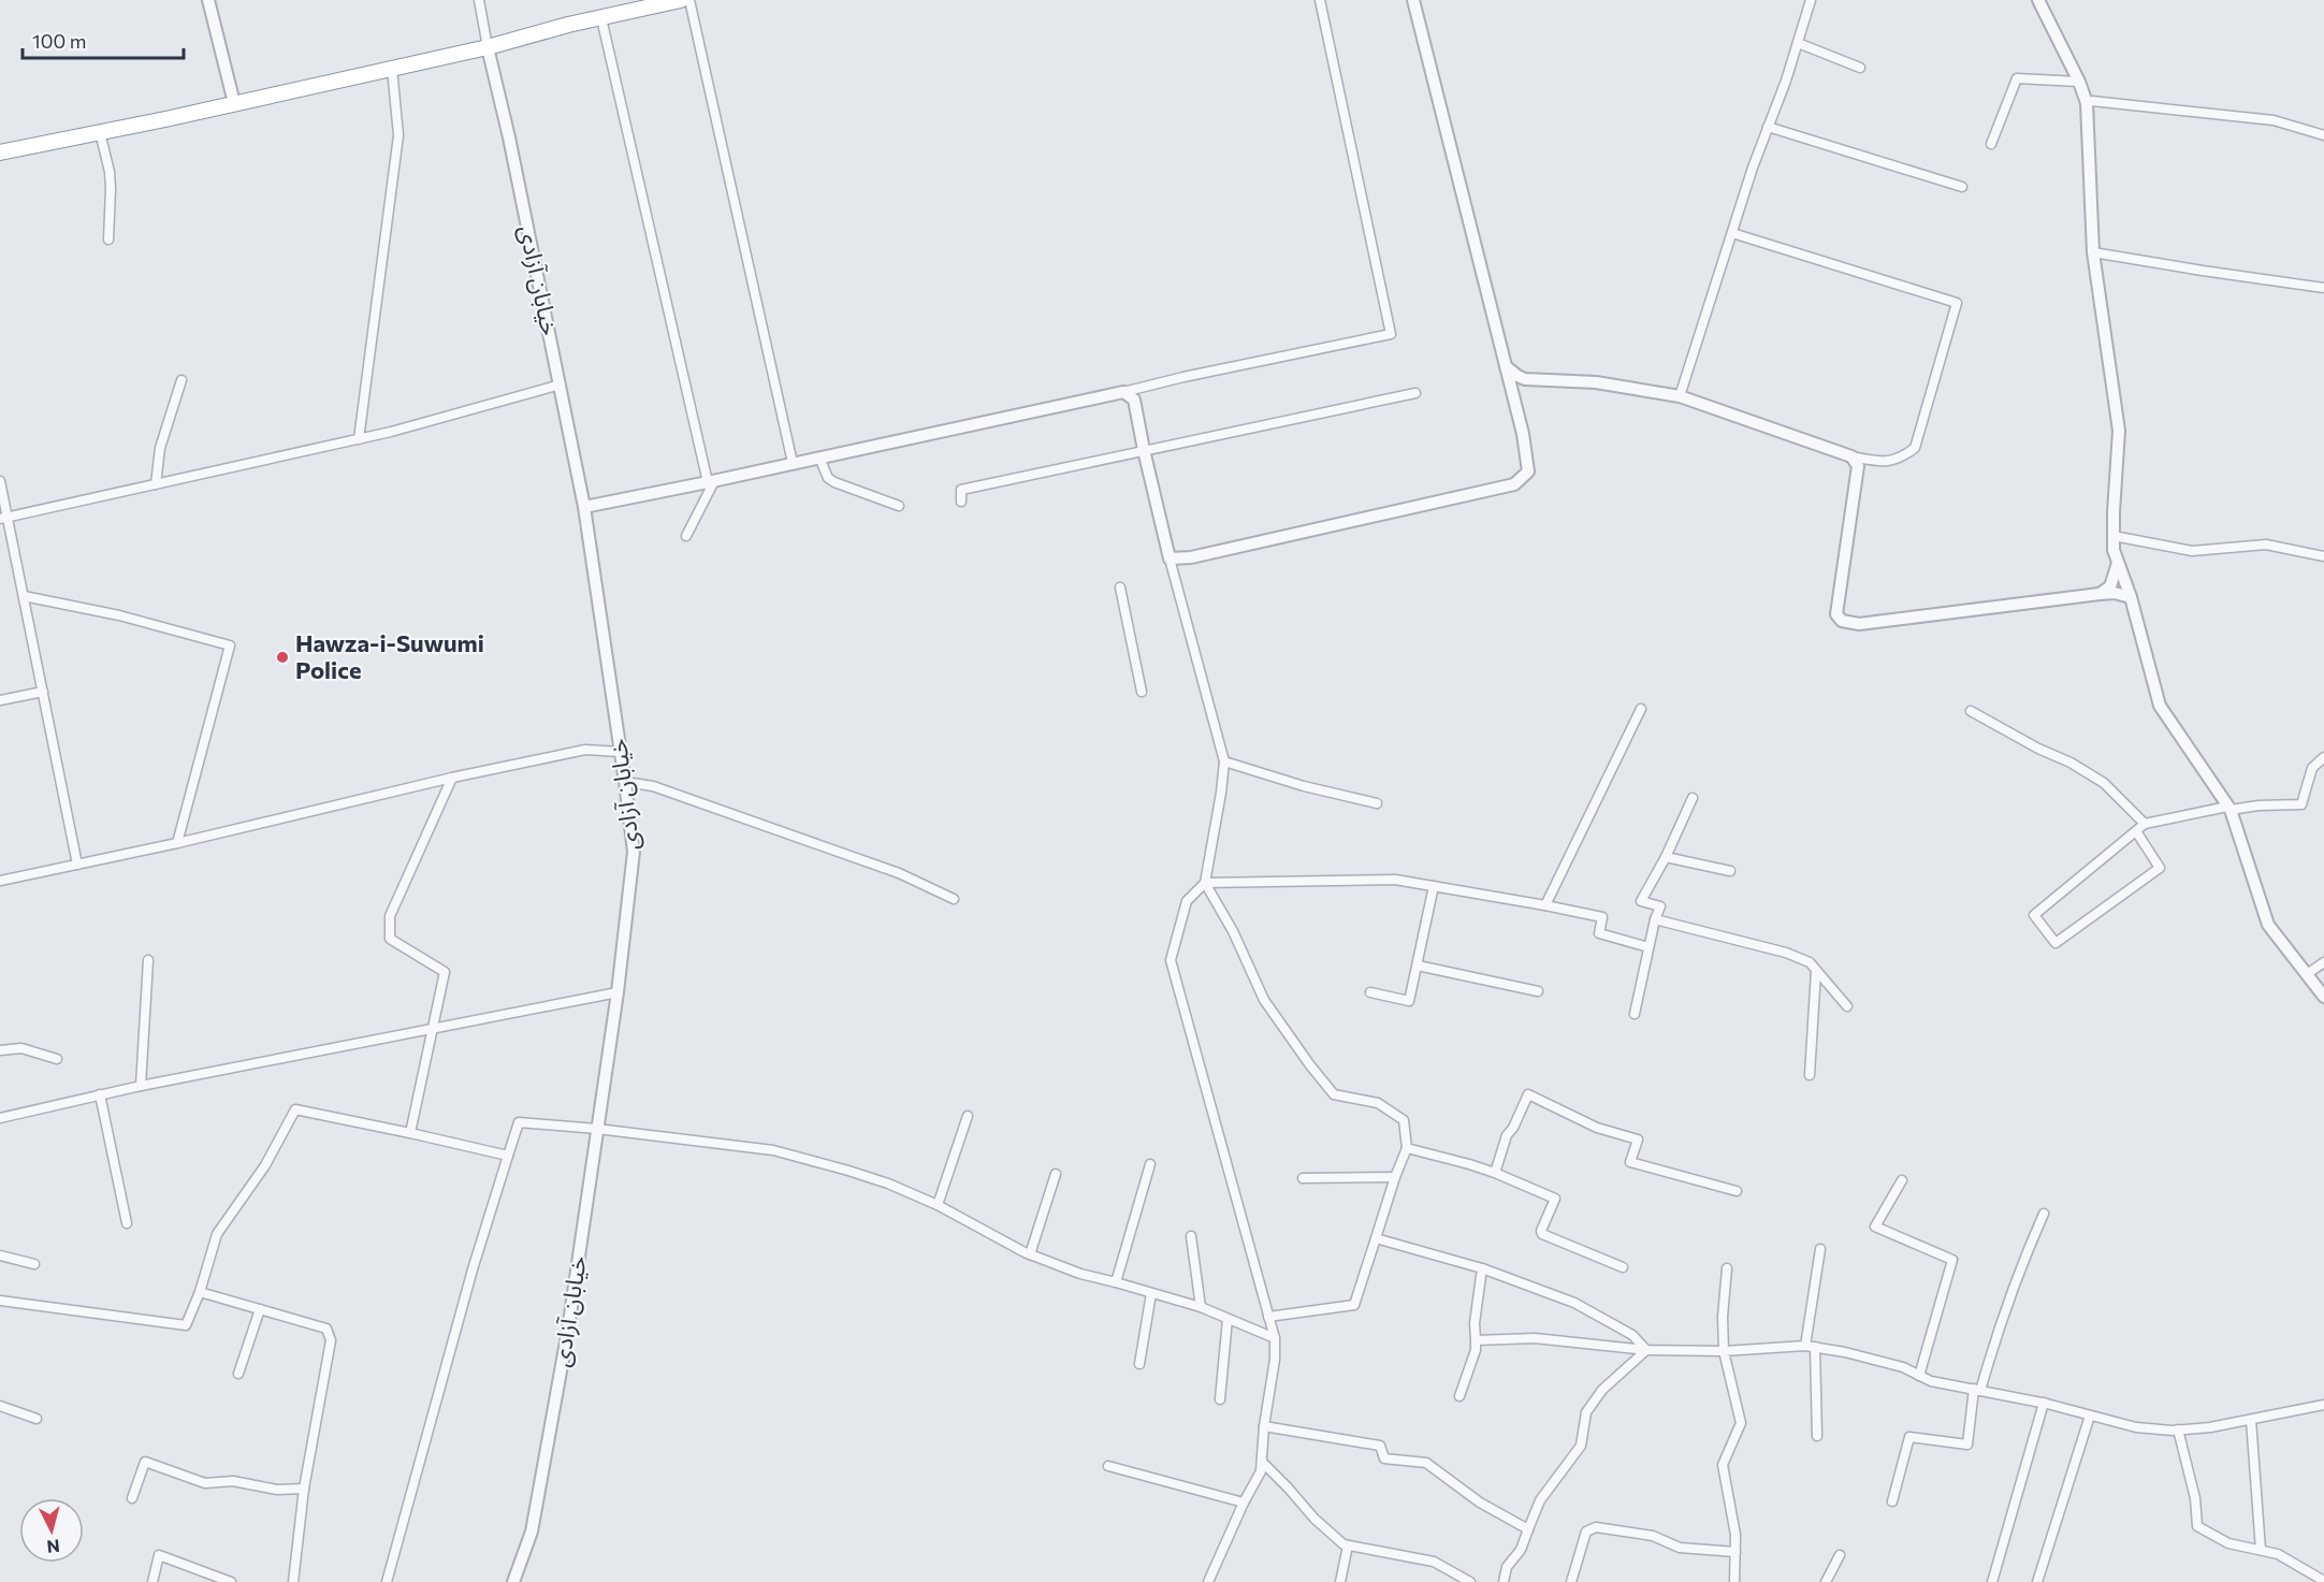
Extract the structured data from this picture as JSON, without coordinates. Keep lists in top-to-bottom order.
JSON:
{
  "streets": {
    "street": ["خیابان آزادی"]
  },
  "places": ["Hawza-i-Suwumi Police"],
  "scale_bar": "100 m",
  "north": "bottom"
}
